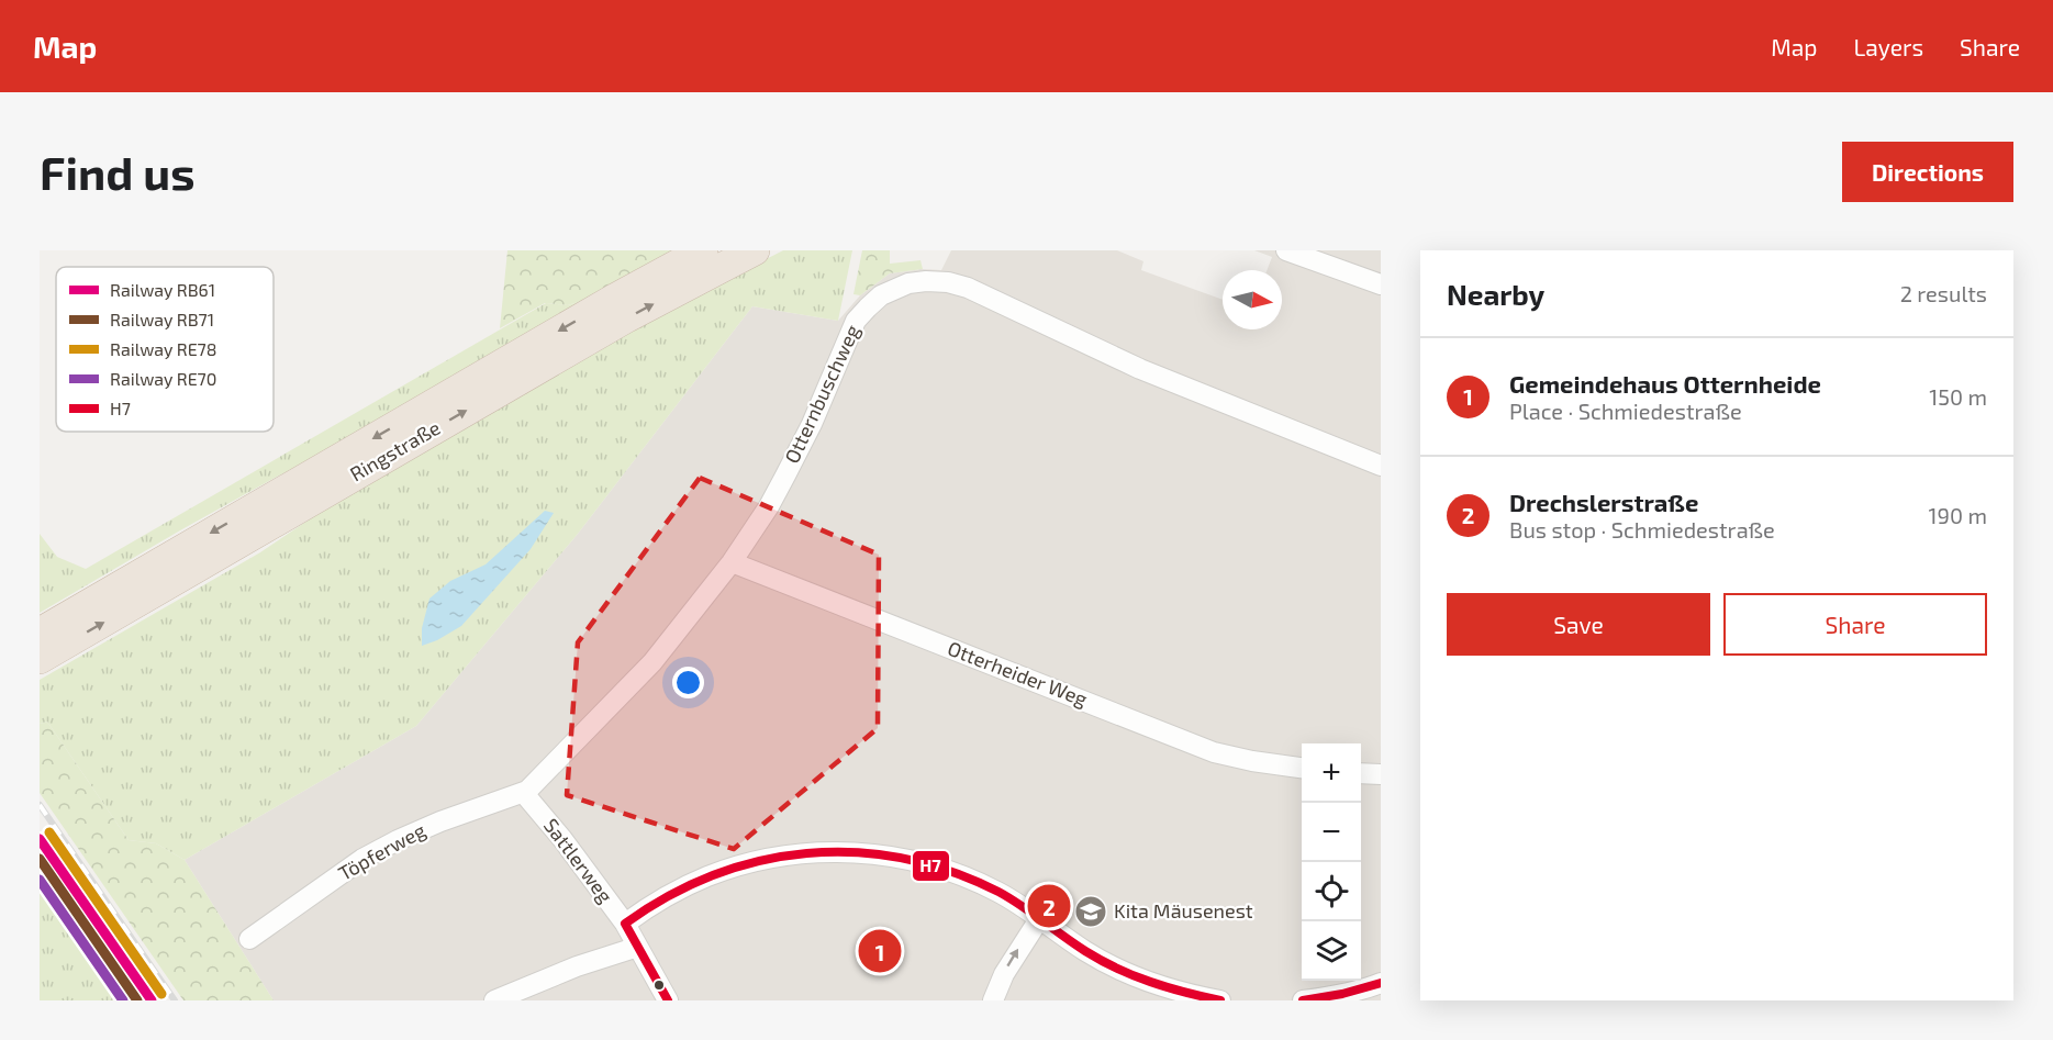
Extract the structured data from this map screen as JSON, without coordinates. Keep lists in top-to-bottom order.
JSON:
{
  "streets": {
    "highway": ["Ringstraße"],
    "street": [
      "Otternbuschweg",
      "Otterheider Weg",
      "Töpferweg",
      "Sattlerweg"
    ]
  },
  "crossings": [
    ["Otternbuschweg", "Otterheider Weg"],
    ["Otternbuschweg", "Töpferweg"],
    ["Otternbuschweg", "Sattlerweg"],
    ["Töpferweg", "Sattlerweg"]
  ],
  "places": {
    "school or university": ["Kita Mäusenest"]
  },
  "lines": [
    "rail line RE78",
    "rail line RB61",
    "transit line H7",
    "rail line RB71",
    "rail line RE70"
  ],
  "legend": [
    "Railway RB61",
    "Railway RB71",
    "Railway RE78",
    "Railway RE70",
    "H7"
  ],
  "north": "right",
  "page": {
    "header": "Map",
    "nav": ["Map", "Layers", "Share"],
    "buttons": [
      "Directions",
      ["Save", "Share"]
    ],
    "title": "Find us",
    "heading": ["Nearby", "2 results"],
    "list": [
      {
        "mark": "1",
        "name": "Gemeindehaus Otternheide",
        "note": "Place · Schmiedestraße",
        "value": "150 m"
      },
      {
        "mark": "2",
        "name": "Drechslerstraße",
        "note": "Bus stop · Schmiedestraße",
        "value": "190 m"
      }
    ],
    "map_buttons": ["+", "−"],
    "pins": ["2", "1"]
  }
}
